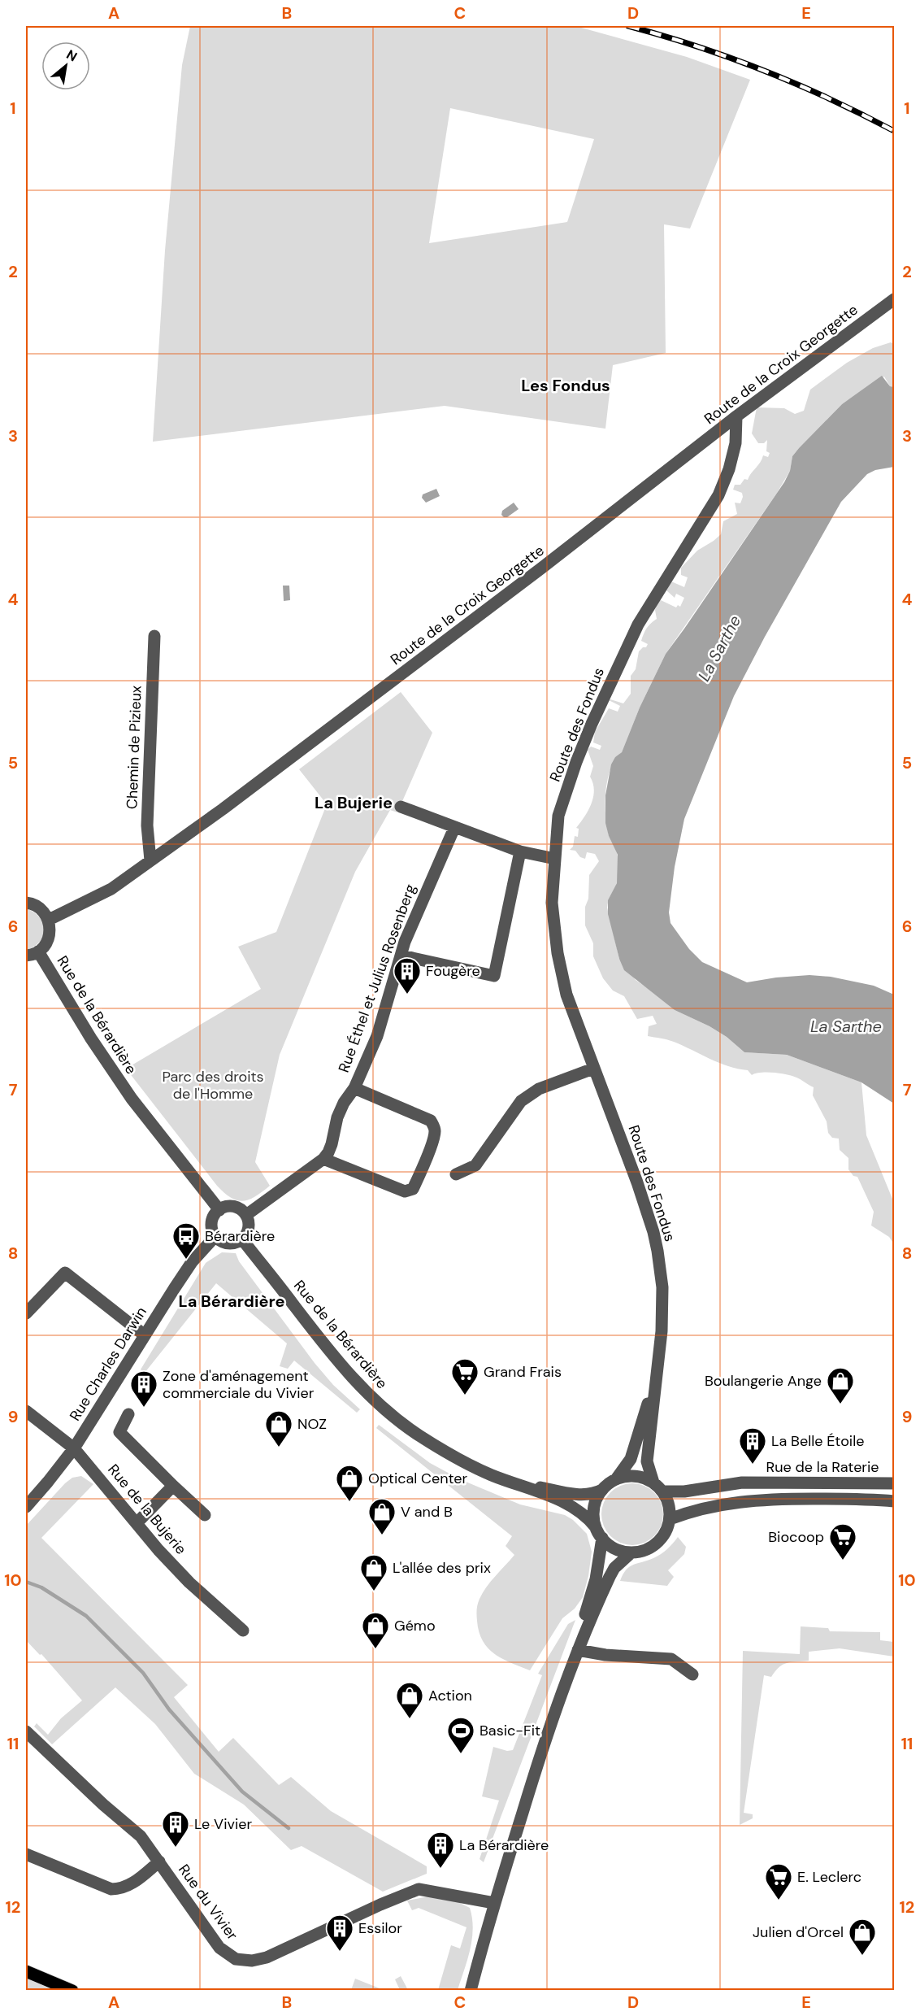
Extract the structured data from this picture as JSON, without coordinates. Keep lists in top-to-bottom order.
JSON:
{
  "streets": {
    "street": [
      "Route de la Croix Georgette",
      "Route des Fondus",
      "Chemin de Pizieux",
      "Rue Éthel et Julius Rosenberg",
      "Rue de la Bérardière",
      "Rue Charles Darwin",
      "Rue de la Raterie",
      "Rue de la Bujerie",
      "Rue du Vivier"
    ]
  },
  "crossings": [
    ["Route de la Croix Georgette", "Route des Fondus"],
    ["Route de la Croix Georgette", "Chemin de Pizieux"],
    ["Route des Fondus", "Rue de la Bérardière"],
    ["Route des Fondus", "Rue de la Raterie"],
    ["Rue de la Bérardière", "Rue Charles Darwin"],
    ["Rue de la Bérardière", "Rue de la Raterie"],
    ["Rue Charles Darwin", "Rue de la Bujerie"]
  ],
  "districts": ["Les Fondus", "La Bujerie", "La Bérardière"],
  "water": ["La Sarthe"],
  "parks": ["Parc des droits de l'Homme"],
  "places": {
    "building": [
      "Fougère",
      "Zone d'aménagement commerciale du Vivier",
      "La Belle Étoile",
      "Le Vivier",
      "La Bérardière",
      "Essilor"
    ],
    "bus stop": ["Bérardière"],
    "supermarket": ["Grand Frais", "Biocoop", "E. Leclerc"],
    "shop": [
      "Boulangerie Ange",
      "NOZ",
      "Optical Center",
      "V and B",
      "L'allée des prix",
      "Gémo",
      "Action",
      "Julien d'Orcel"
    ],
    "sports": ["Basic-Fit"]
  },
  "north": "top right",
  "grid": {
    "columns": [
      "A",
      "B",
      "C",
      "D",
      "E"
    ],
    "rows": [
      "1",
      "2",
      "3",
      "4",
      "5",
      "6",
      "7",
      "8",
      "9",
      "10",
      "11",
      "12"
    ]
  }
}
